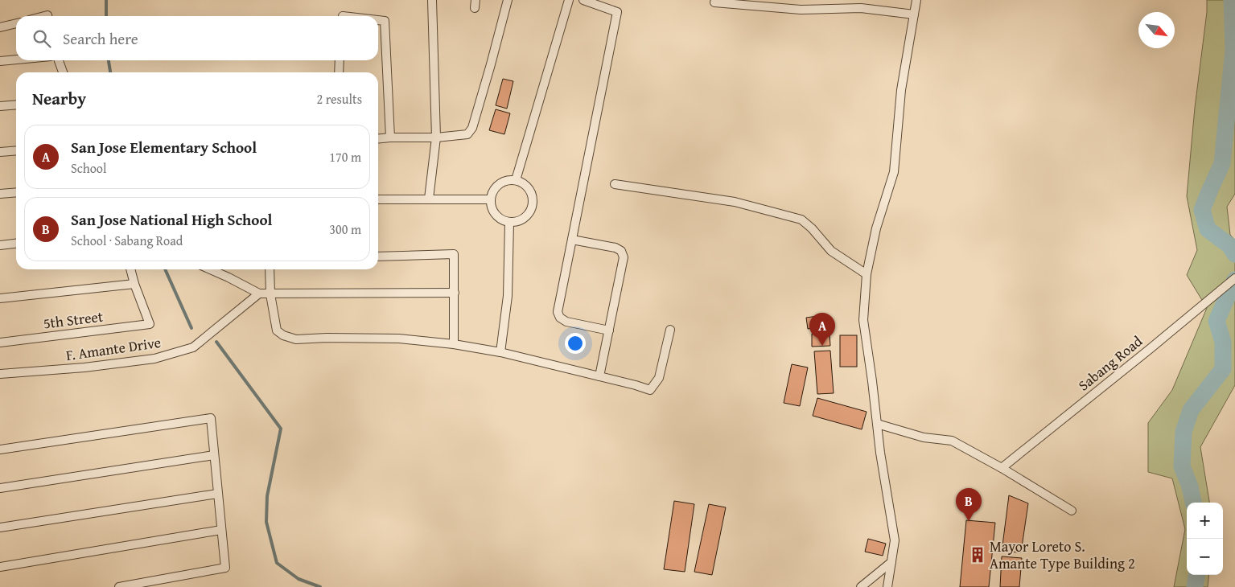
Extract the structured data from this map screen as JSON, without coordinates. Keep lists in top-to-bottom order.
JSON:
{
  "streets": {
    "street": ["5th Street", "F. Amante Drive", "Sabang Road"]
  },
  "places": {
    "building": ["Mayor Loreto S. Amante Type Building 2"]
  },
  "north": "bottom right",
  "page": {
    "search": "Search here",
    "heading": ["Nearby", "2 results"],
    "list": [
      {
        "mark": "A",
        "name": "San Jose Elementary School",
        "note": "School",
        "value": "170 m"
      },
      {
        "mark": "B",
        "name": "San Jose National High School",
        "note": "School · Sabang Road",
        "value": "300 m"
      }
    ],
    "pins": ["A", "B"],
    "map_buttons": ["+", "−"]
  }
}
